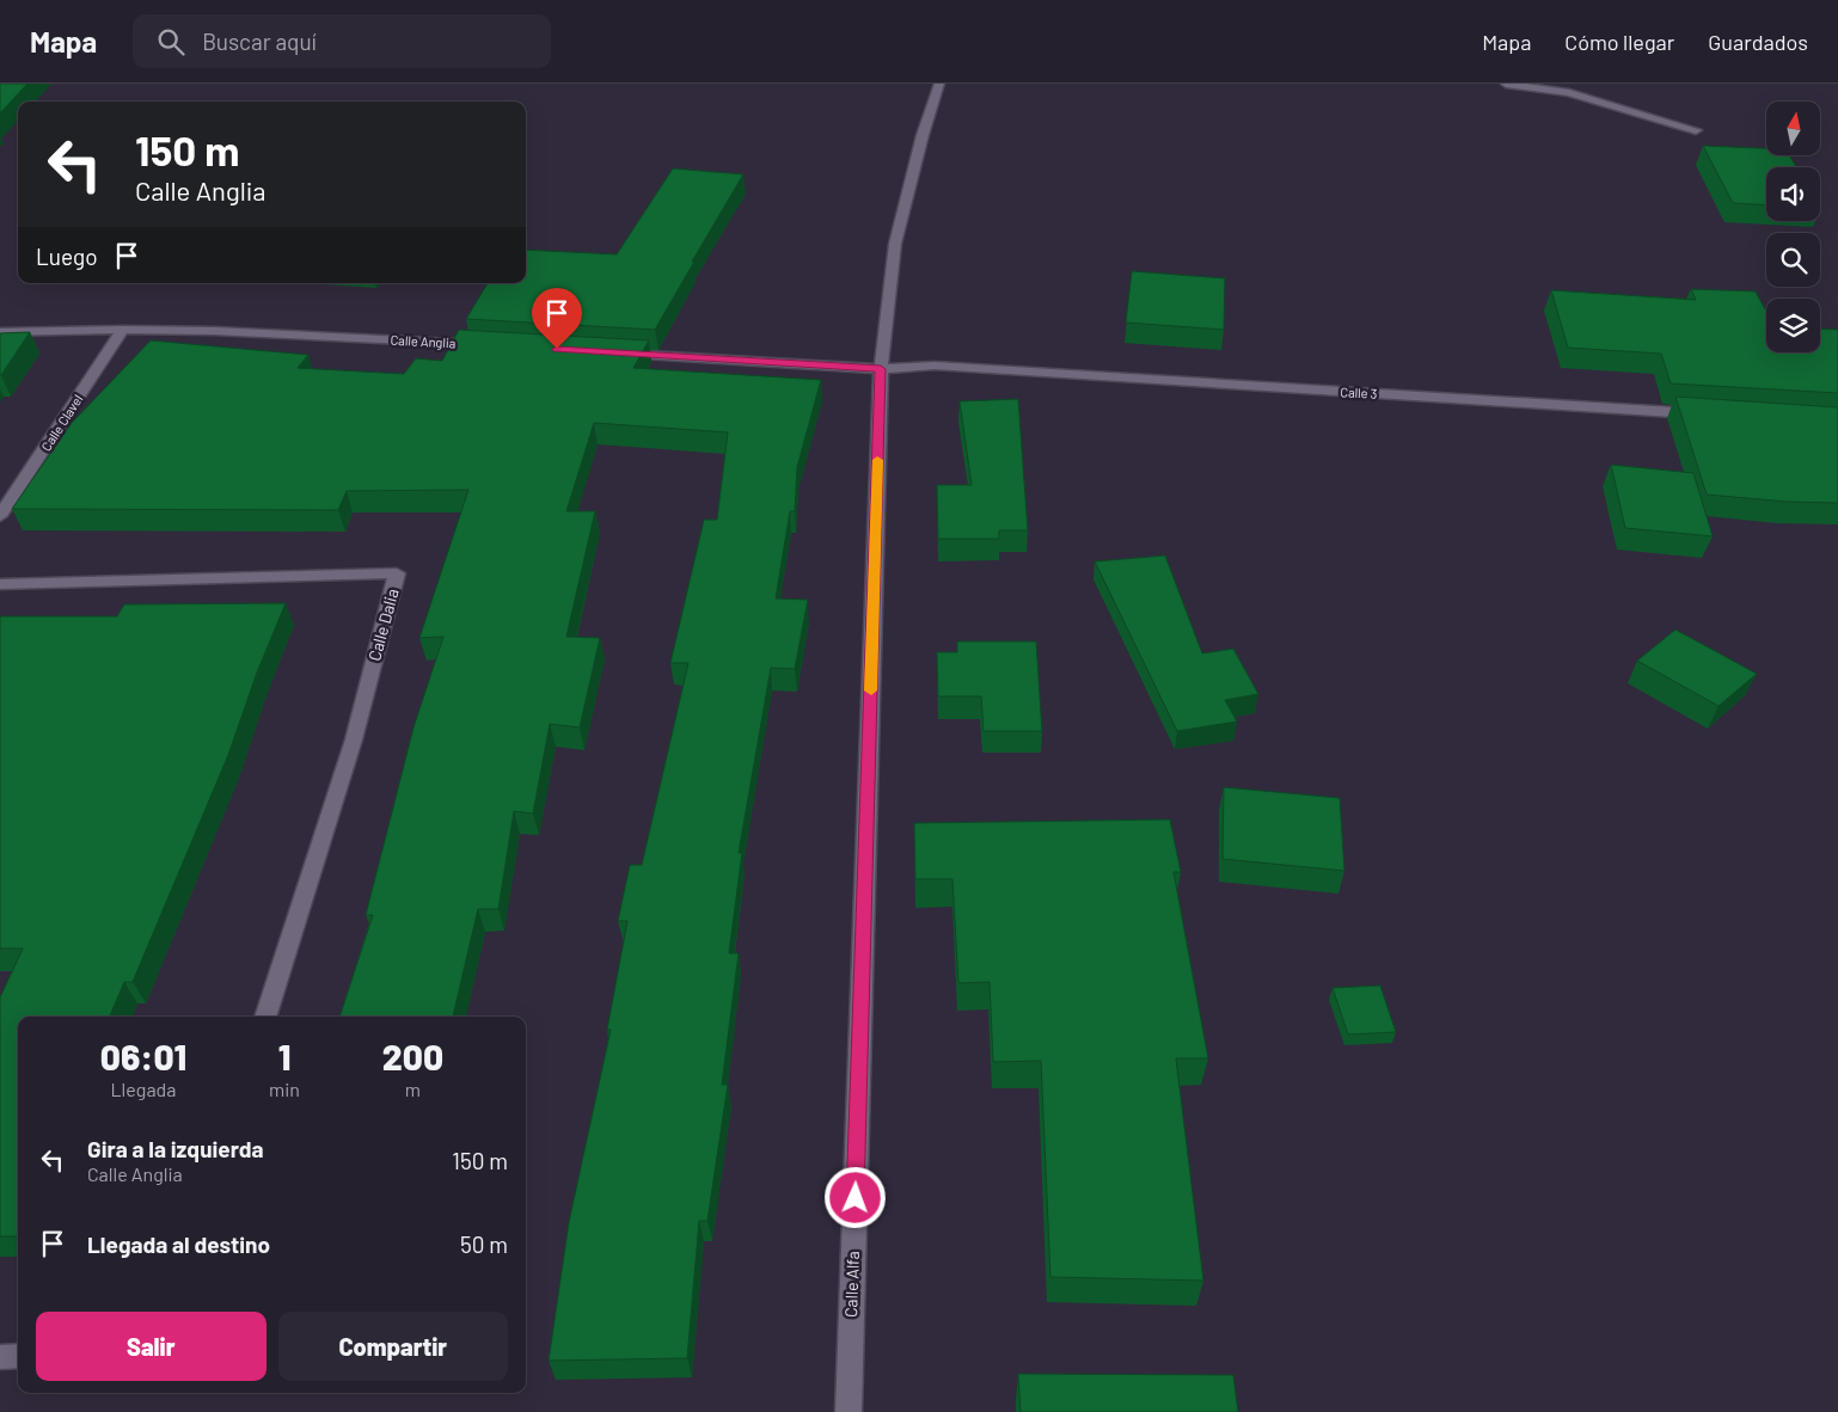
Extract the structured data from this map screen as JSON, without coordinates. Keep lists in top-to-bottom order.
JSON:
{
  "streets": {
    "street": [
      "Calle Anglia",
      "Calle 3",
      "Calle Clavel",
      "Calle Dalia",
      "Calle Alfa"
    ]
  },
  "crossings": [
    ["Calle Anglia", "Calle Clavel"],
    ["Calle 3", "Calle Alfa"]
  ],
  "north": "top",
  "page": {
    "header": "Mapa",
    "search": "Buscar aquí",
    "nav": ["Mapa", "Cómo llegar", "Guardados"],
    "turn": ["150 m", "Calle Anglia"],
    "then": "Luego",
    "eta": [
      "06:01",
      "Llegada",
      "1",
      "min",
      "200",
      "m"
    ],
    "list": [
      {
        "name": "Gira a la izquierda",
        "note": "Calle Anglia",
        "value": "150 m"
      },
      {
        "name": "Llegada al destino",
        "value": "50 m"
      }
    ],
    "buttons": ["Salir", "Compartir"]
  }
}
